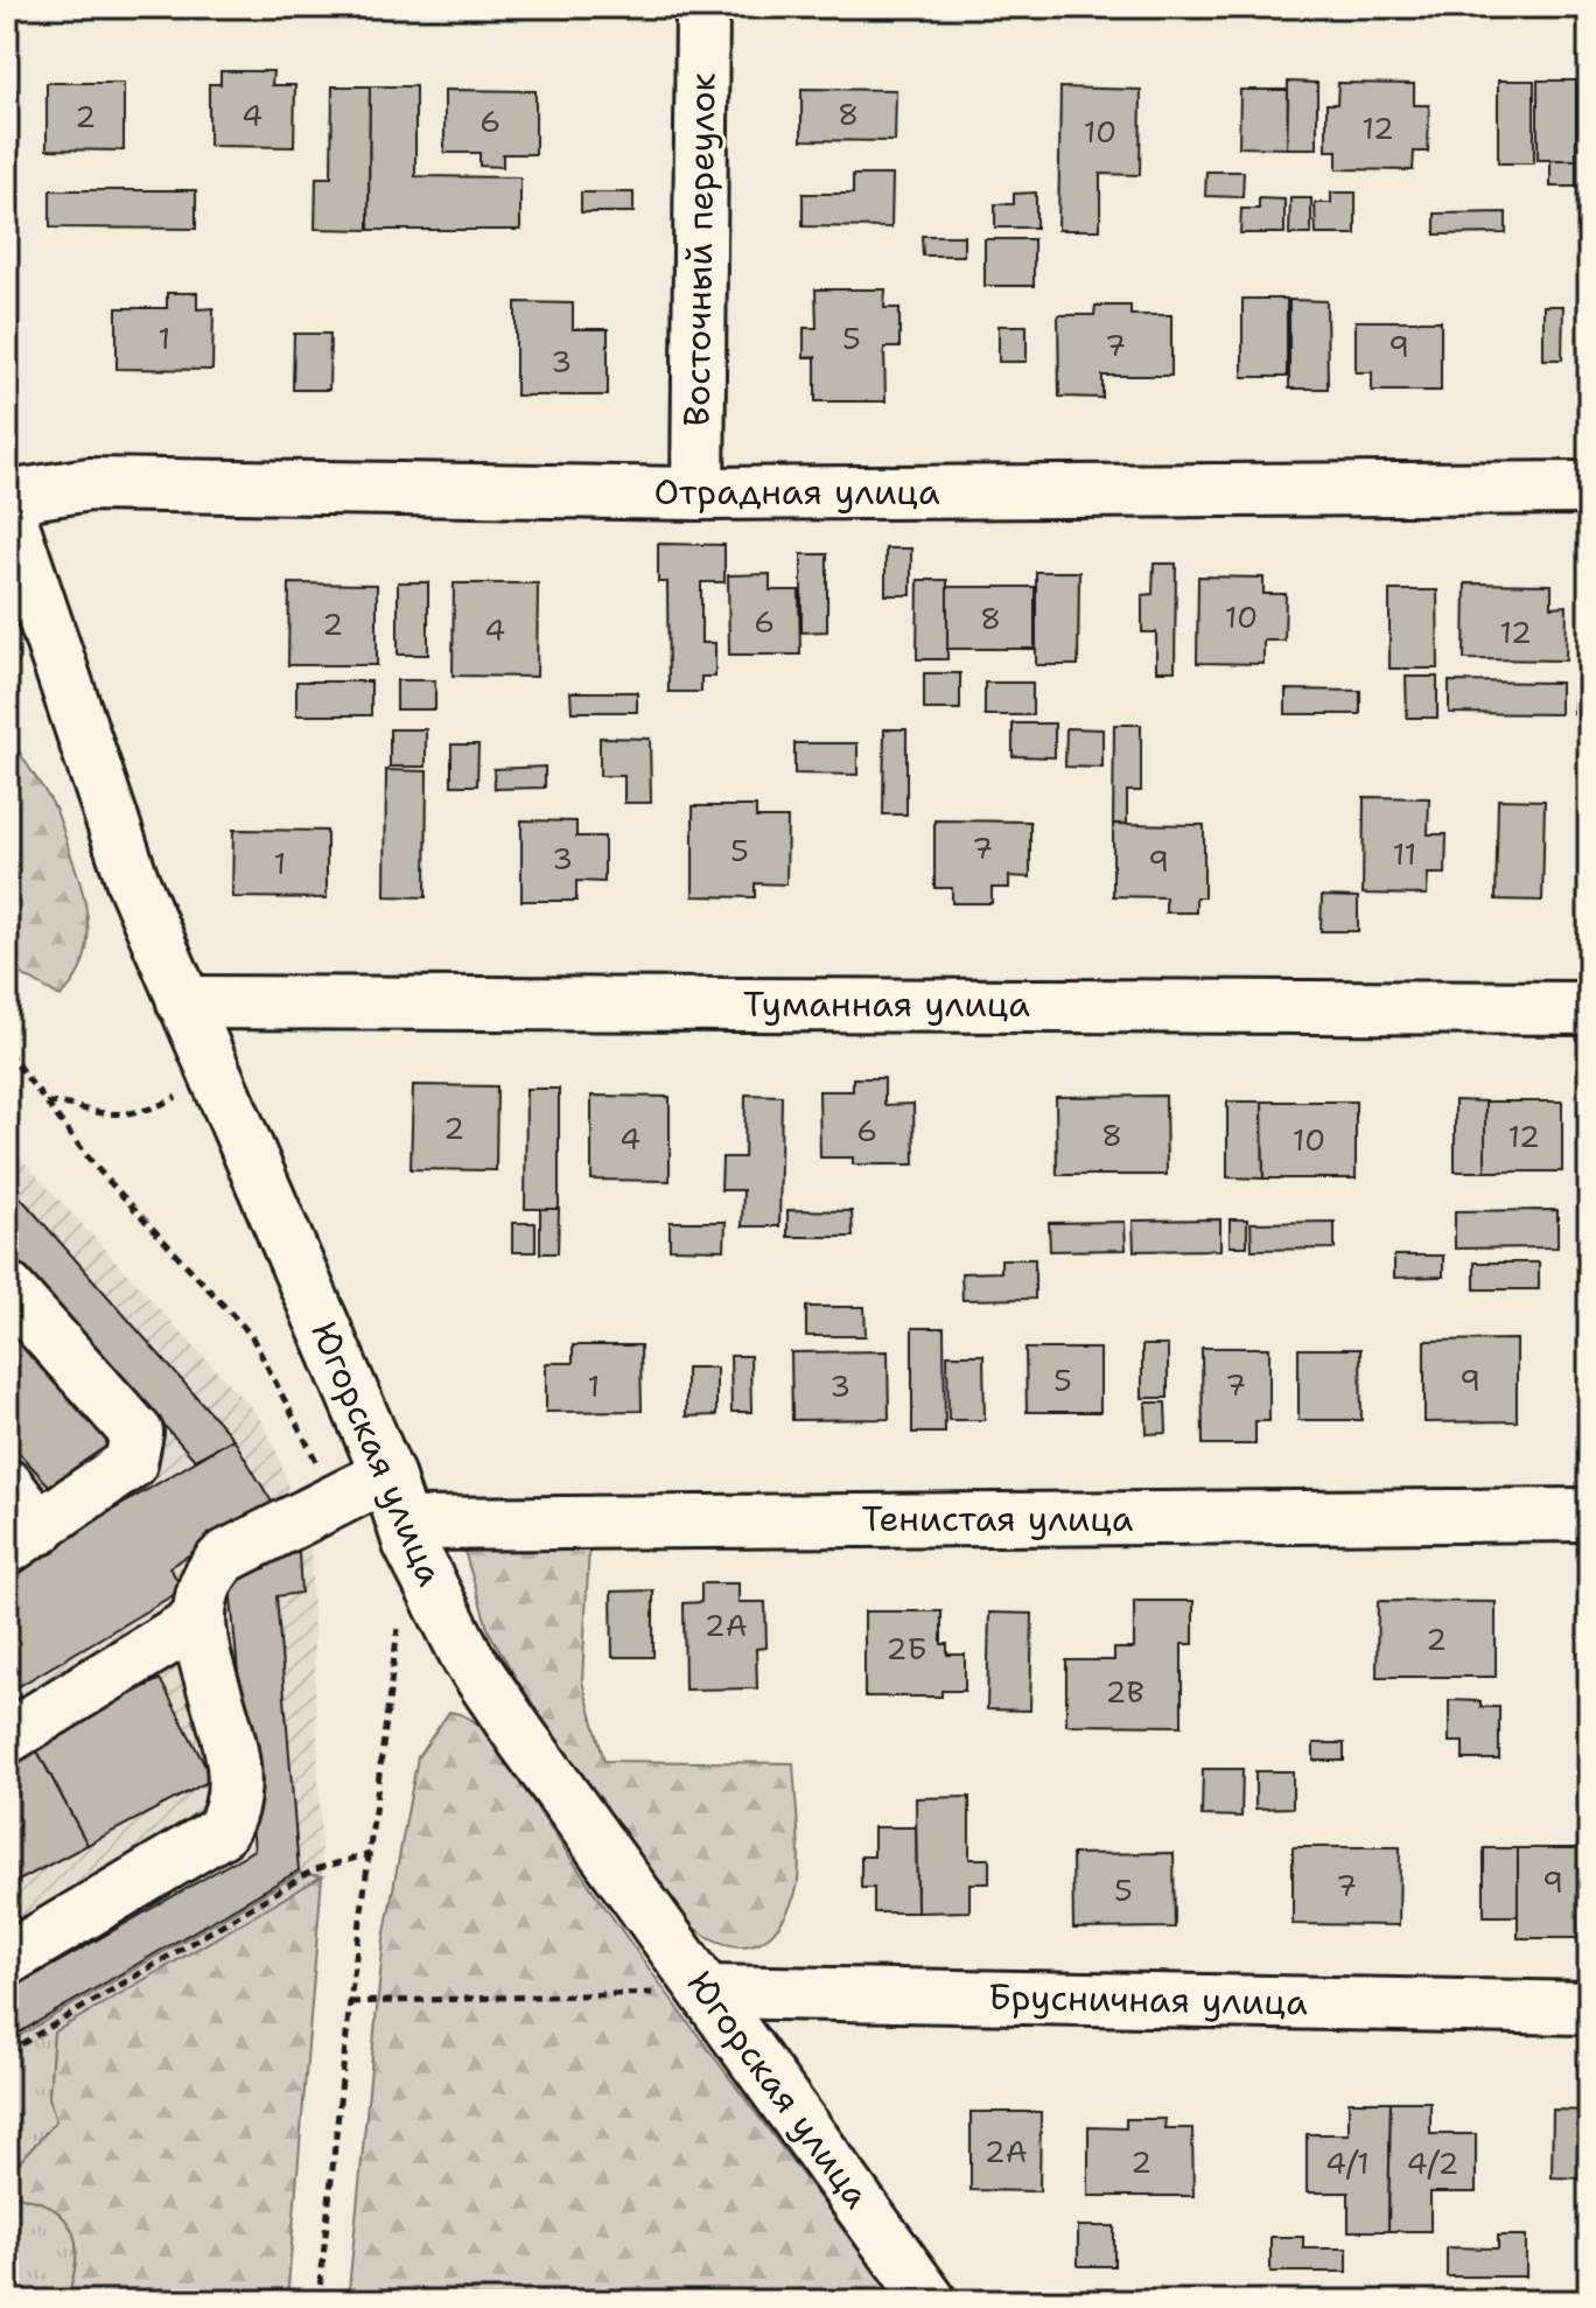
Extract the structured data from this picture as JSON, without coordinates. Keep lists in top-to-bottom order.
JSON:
{
  "streets": {
    "street": [
      "Восточный переулок",
      "Отрадная улица",
      "Туманная улица",
      "Югорская улица",
      "Тенистая улица",
      "Брусничная улица"
    ]
  },
  "crossings": [
    ["Восточный переулок", "Отрадная улица"],
    ["Туманная улица", "Югорская улица"],
    ["Югорская улица", "Тенистая улица"],
    ["Югорская улица", "Брусничная улица"]
  ],
  "house_numbers": [
    "8",
    "4",
    "2",
    "6",
    "12",
    "10",
    "1",
    "5",
    "7",
    "9",
    "3",
    "10",
    "8",
    "6",
    "2",
    "4",
    "12",
    "7",
    "5",
    "11",
    "3",
    "9",
    "1",
    "2",
    "6",
    "8",
    "12",
    "4",
    "10",
    "5",
    "9",
    "7",
    "1",
    "3",
    "2А",
    "2",
    "2Б",
    "2В",
    "9",
    "7",
    "5",
    "2А",
    "2",
    "4/1",
    "4/2"
  ]
}
